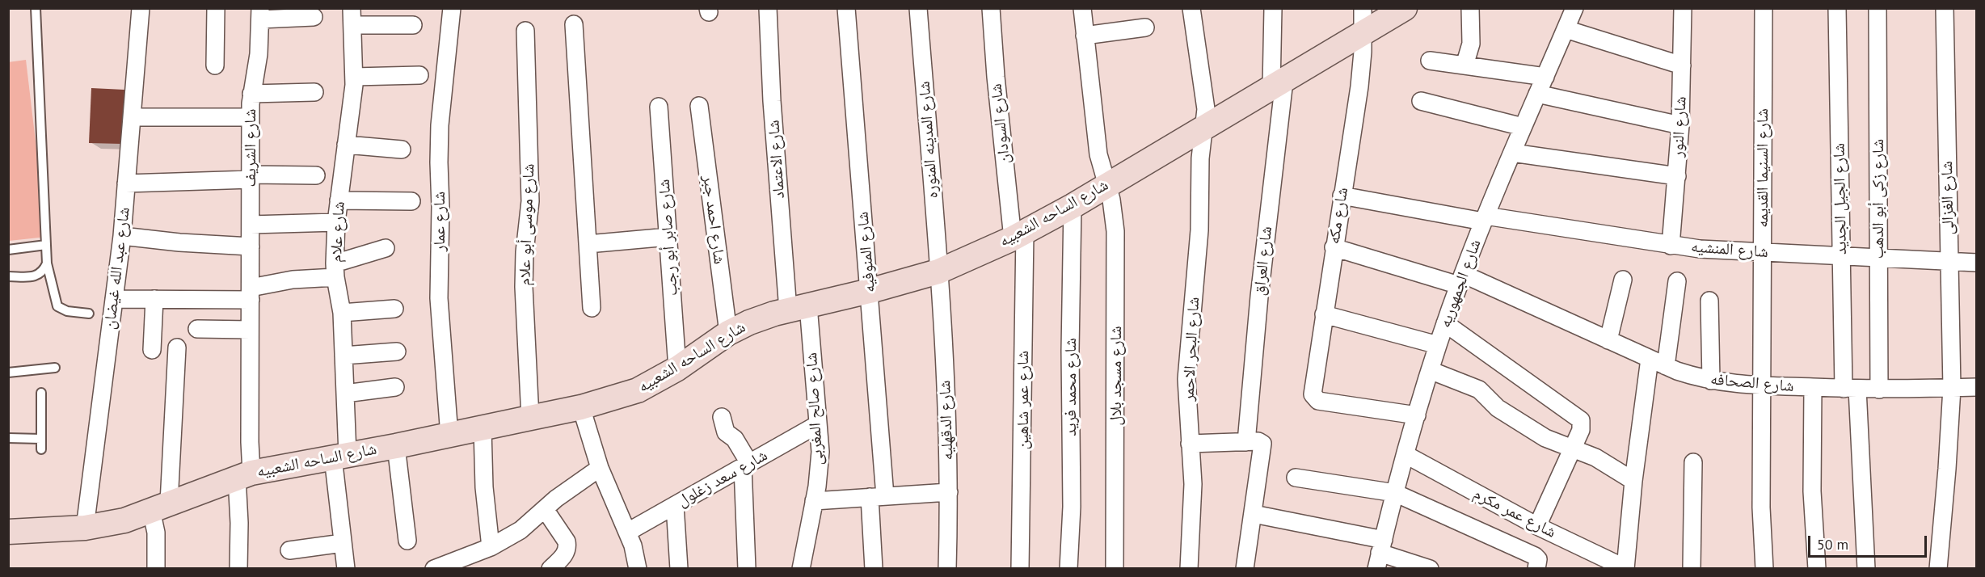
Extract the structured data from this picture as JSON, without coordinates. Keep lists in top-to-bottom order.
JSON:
{
  "streets": {
    "main road": ["شارع الساحه الشعبيه"],
    "street": [
      "شارع السودان",
      "شارع النور",
      "شارع المدينه المنوره",
      "شارع الشريف",
      "شارع الاعتماد",
      "شارع السنيما القديمه",
      "شارع الغزالى",
      "شارع الجيل الجديد",
      "شارع زكى أبو الدهب",
      "شارع مكه",
      "شارع احمد جبر",
      "شارع عمار",
      "شارع موسى أبو علام",
      "شارع علام",
      "شارع صابر أبو رجب",
      "شارع المنشيه",
      "شارع المنوفيه",
      "شارع العراق",
      "شارع عبد الله غيضان",
      "شارع الجمهوريه",
      "شارع البحر الاحمر",
      "شارع مسجد بلال",
      "شارع الصحافه",
      "شارع محمد فريد",
      "شارع عمر شاهين",
      "شارع صالح المغربى",
      "شارع الدقهليه",
      "شارع سعد زغلول",
      "شارع عمر مكرم"
    ]
  },
  "crossings": [
    ["شارع السودان", "شارع الساحه الشعبيه"],
    ["شارع السودان", "شارع عمر شاهين"],
    ["شارع النور", "شارع المنشيه"],
    ["شارع المدينه المنوره", "شارع الساحه الشعبيه"],
    ["شارع المدينه المنوره", "شارع الدقهليه"],
    ["شارع الشريف", "شارع الساحه الشعبيه"],
    ["شارع الاعتماد", "شارع الساحه الشعبيه"],
    ["شارع الاعتماد", "شارع صالح المغربى"],
    ["شارع السنيما القديمه", "شارع المنشيه"],
    ["شارع السنيما القديمه", "شارع الصحافه"],
    ["شارع الغزالى", "شارع المنشيه"],
    ["شارع الغزالى", "شارع الصحافه"],
    ["شارع الجيل الجديد", "شارع المنشيه"],
    ["شارع الجيل الجديد", "شارع الصحافه"],
    ["شارع زكى أبو الدهب", "شارع المنشيه"],
    ["شارع زكى أبو الدهب", "شارع الصحافه"],
    ["شارع الساحه الشعبيه", "شارع مكه"],
    ["شارع الساحه الشعبيه", "شارع احمد جبر"],
    ["شارع الساحه الشعبيه", "شارع عمار"],
    ["شارع الساحه الشعبيه", "شارع موسى أبو علام"],
    ["شارع الساحه الشعبيه", "شارع علام"],
    ["شارع الساحه الشعبيه", "شارع صابر أبو رجب"],
    ["شارع الساحه الشعبيه", "شارع المنوفيه"],
    ["شارع الساحه الشعبيه", "شارع العراق"],
    ["شارع الساحه الشعبيه", "شارع عبد الله غيضان"],
    ["شارع الساحه الشعبيه", "شارع البحر الاحمر"],
    ["شارع الساحه الشعبيه", "شارع مسجد بلال"],
    ["شارع الساحه الشعبيه", "شارع محمد فريد"],
    ["شارع الساحه الشعبيه", "شارع عمر شاهين"],
    ["شارع الساحه الشعبيه", "شارع صالح المغربى"],
    ["شارع الساحه الشعبيه", "شارع الدقهليه"],
    ["شارع مكه", "شارع المنشيه"],
    ["شارع مكه", "شارع الجمهوريه"],
    ["شارع المنشيه", "شارع الجمهوريه"],
    ["شارع الجمهوريه", "شارع الصحافه"],
    ["شارع الجمهوريه", "شارع عمر مكرم"],
    ["شارع الصحافه", "شارع عمر مكرم"],
    ["شارع صالح المغربى", "شارع سعد زغلول"]
  ],
  "scale_bar": "50 m"
}
